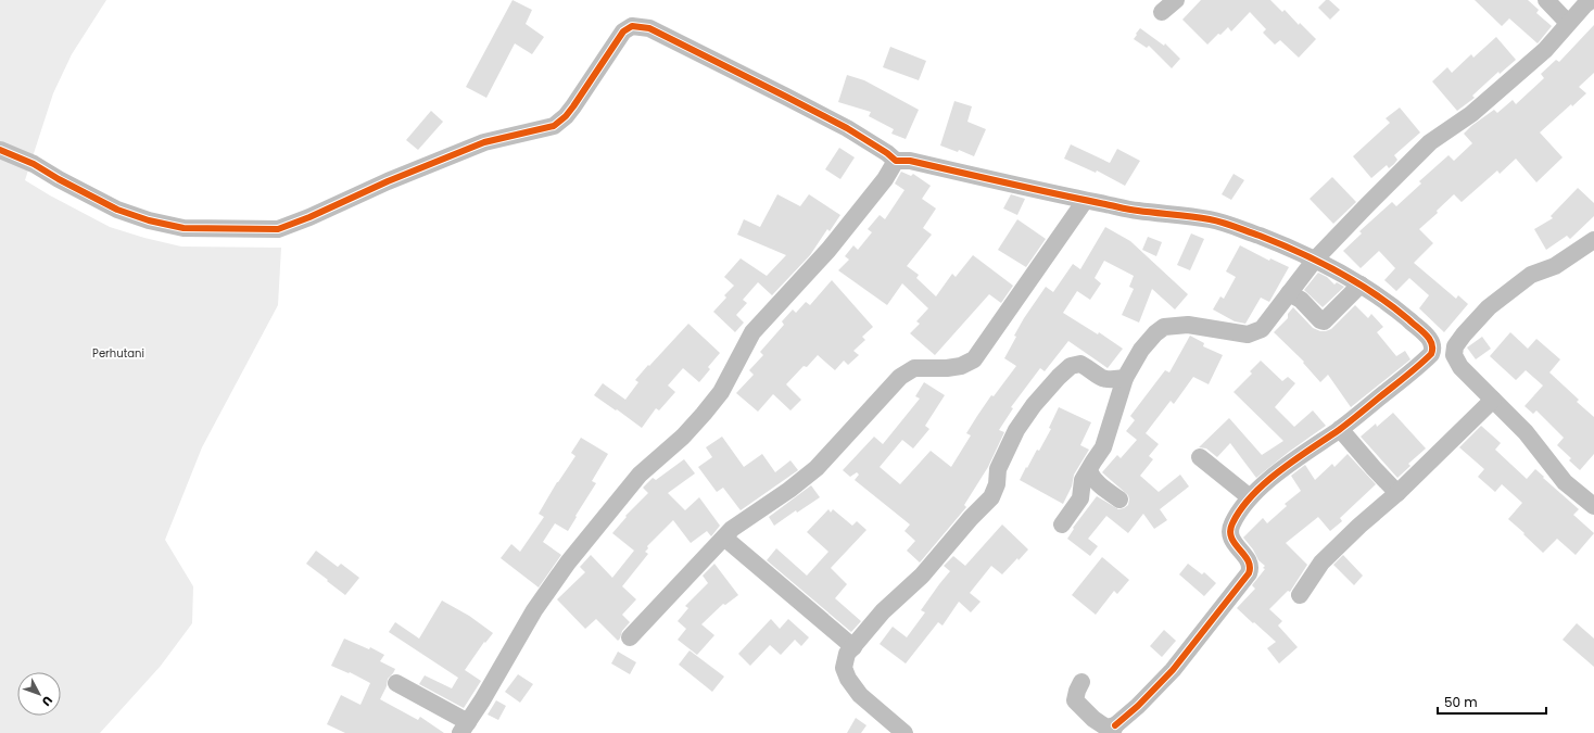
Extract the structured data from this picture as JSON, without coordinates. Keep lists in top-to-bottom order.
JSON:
{
  "parks": ["Perhutani"],
  "scale_bar": "50 m",
  "north": "bottom right"
}
